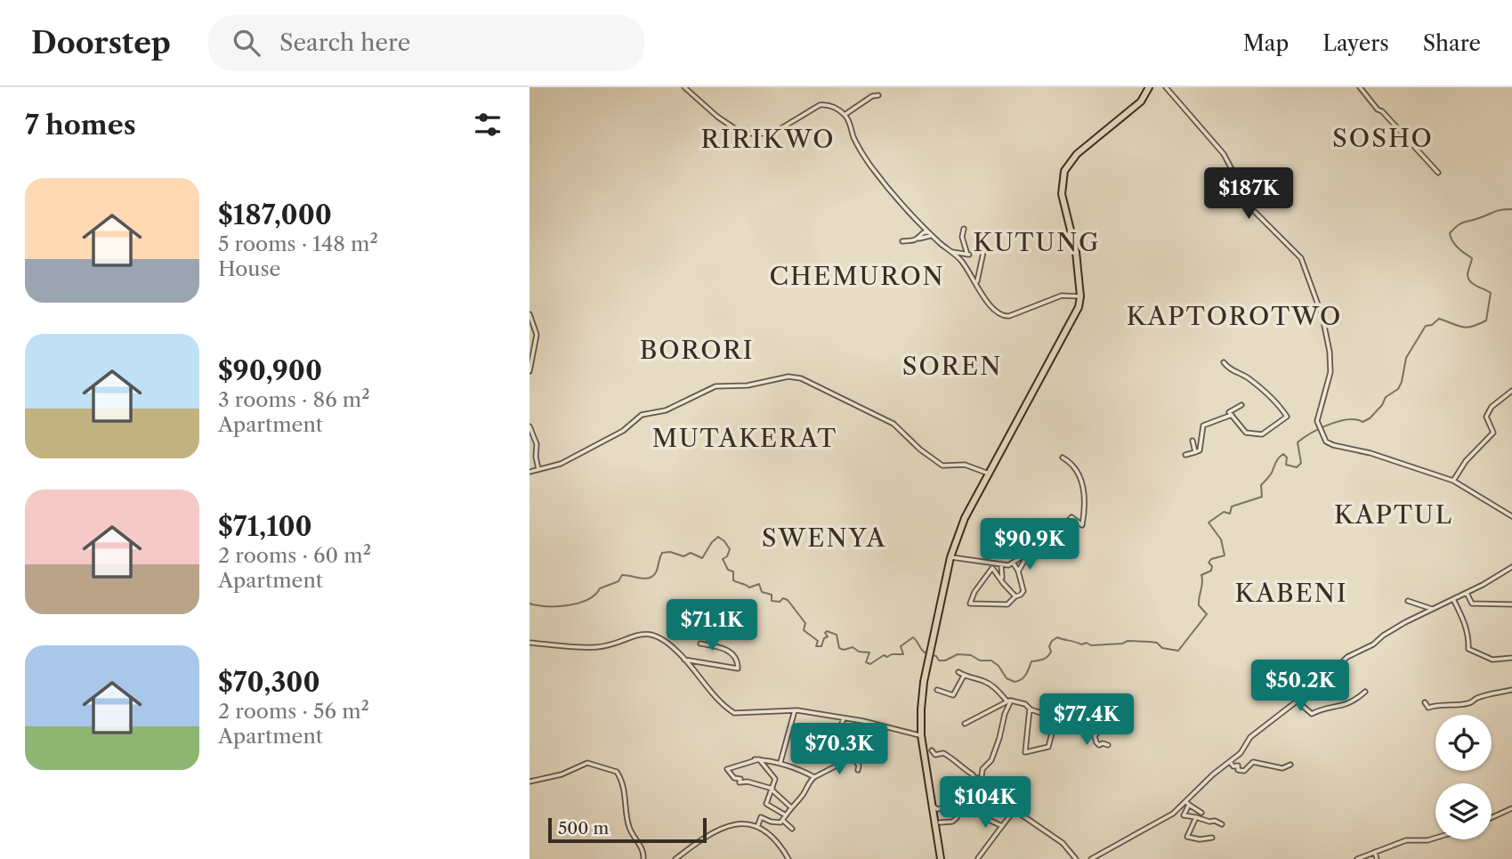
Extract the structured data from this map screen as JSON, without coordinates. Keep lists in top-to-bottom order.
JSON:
{
  "districts": [
    "SOSHO",
    "RIRIKWO",
    "KUTUNG",
    "CHEMURON",
    "KAPTOROTWO",
    "BORORI",
    "SOREN",
    "MUTAKERAT",
    "KAPTUL",
    "SWENYA",
    "KABENI"
  ],
  "scale_bar": "500 m",
  "page": {
    "header": "Doorstep",
    "search": "Search here",
    "nav": ["Map", "Layers", "Share"],
    "heading": "7 homes",
    "list": [
      {
        "name": "$187,000",
        "note": "5 rooms · 148 m² · House"
      },
      {
        "name": "$90,900",
        "note": "3 rooms · 86 m² · Apartment"
      },
      {
        "name": "$71,100",
        "note": "2 rooms · 60 m² · Apartment"
      },
      {
        "name": "$70,300",
        "note": "2 rooms · 56 m² · Apartment"
      }
    ],
    "price": [
      "$187K",
      "$90.9K",
      "$71.1K",
      "$50.2K",
      "$77.4K",
      "$70.3K",
      "$104K"
    ],
    "scale": "500 m"
  }
}
